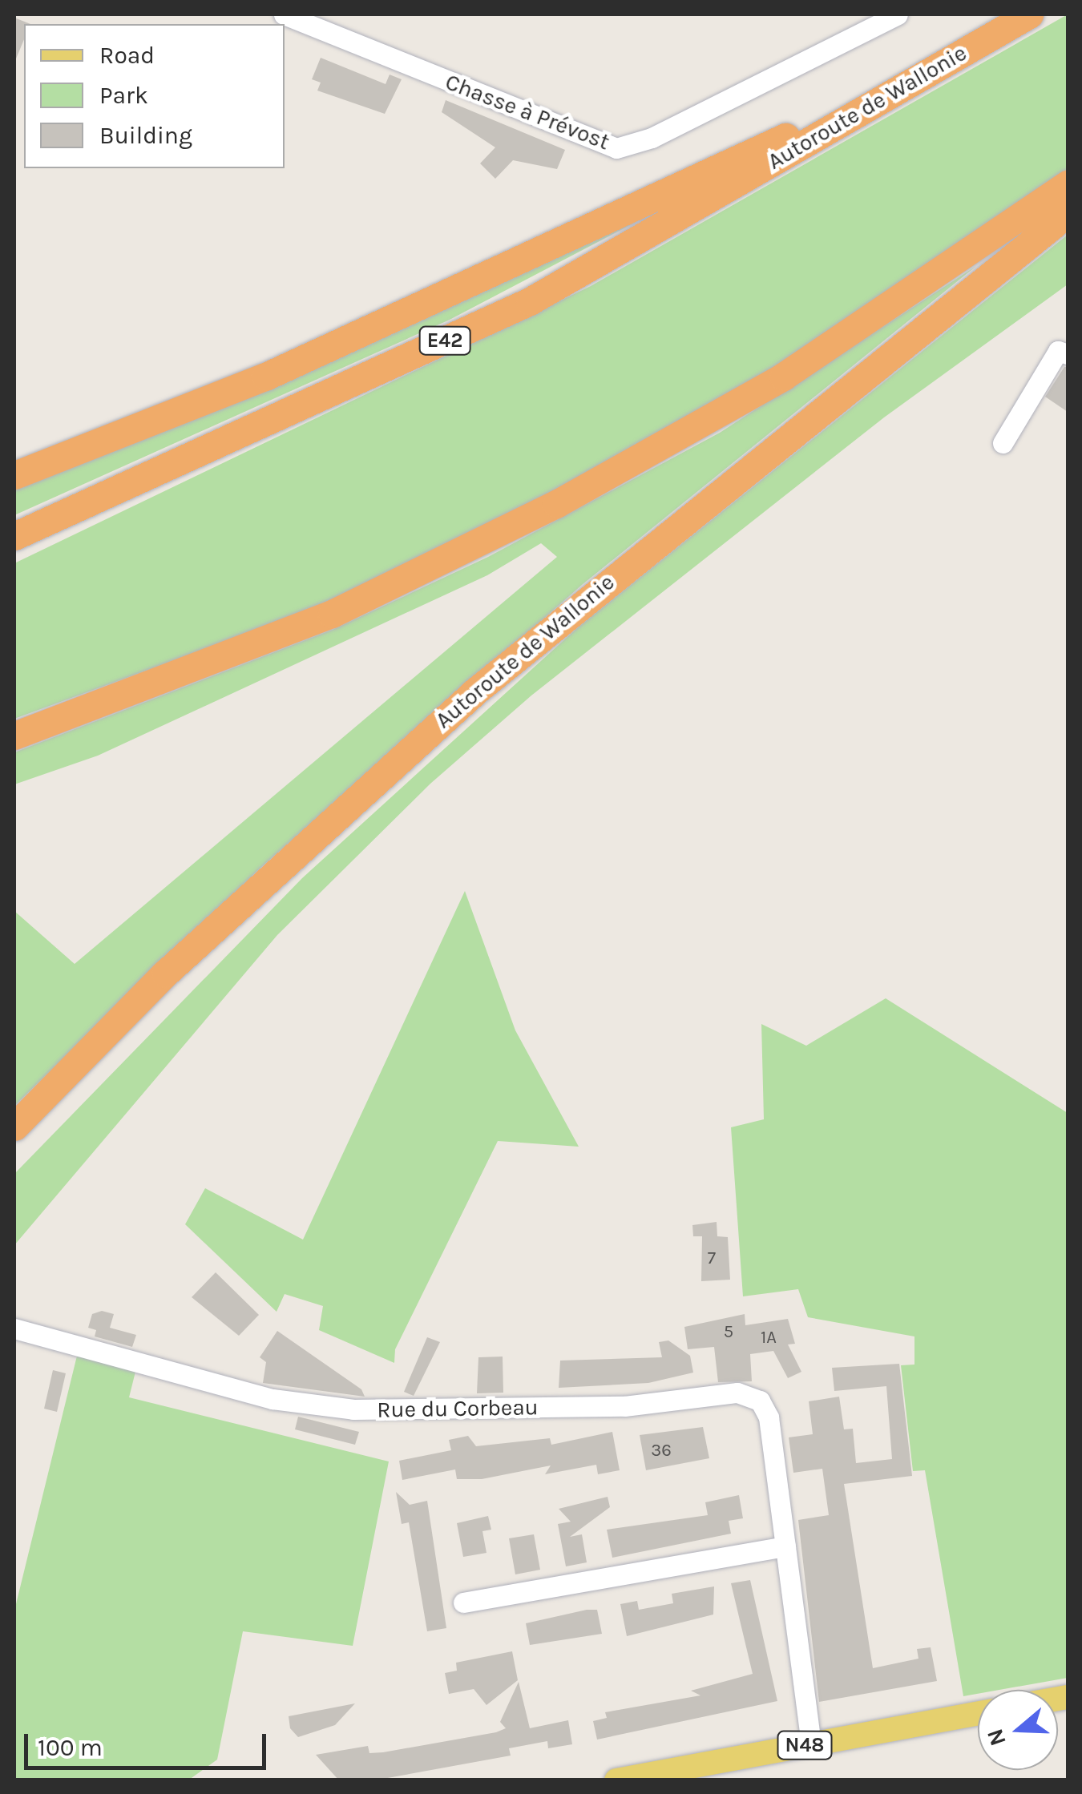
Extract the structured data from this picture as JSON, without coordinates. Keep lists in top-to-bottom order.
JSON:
{
  "streets": {
    "highway": ["Autoroute de Wallonie", "E42"],
    "main road": ["N48"],
    "street": ["Chasse à Prévost", "Rue du Corbeau"]
  },
  "crossings": [
    ["Rue du Corbeau", "N48"]
  ],
  "house_numbers": [
    "7",
    "5",
    "1A",
    "36"
  ],
  "legend": ["Road", "Park", "Building"],
  "scale_bar": "100 m",
  "north": "left"
}
